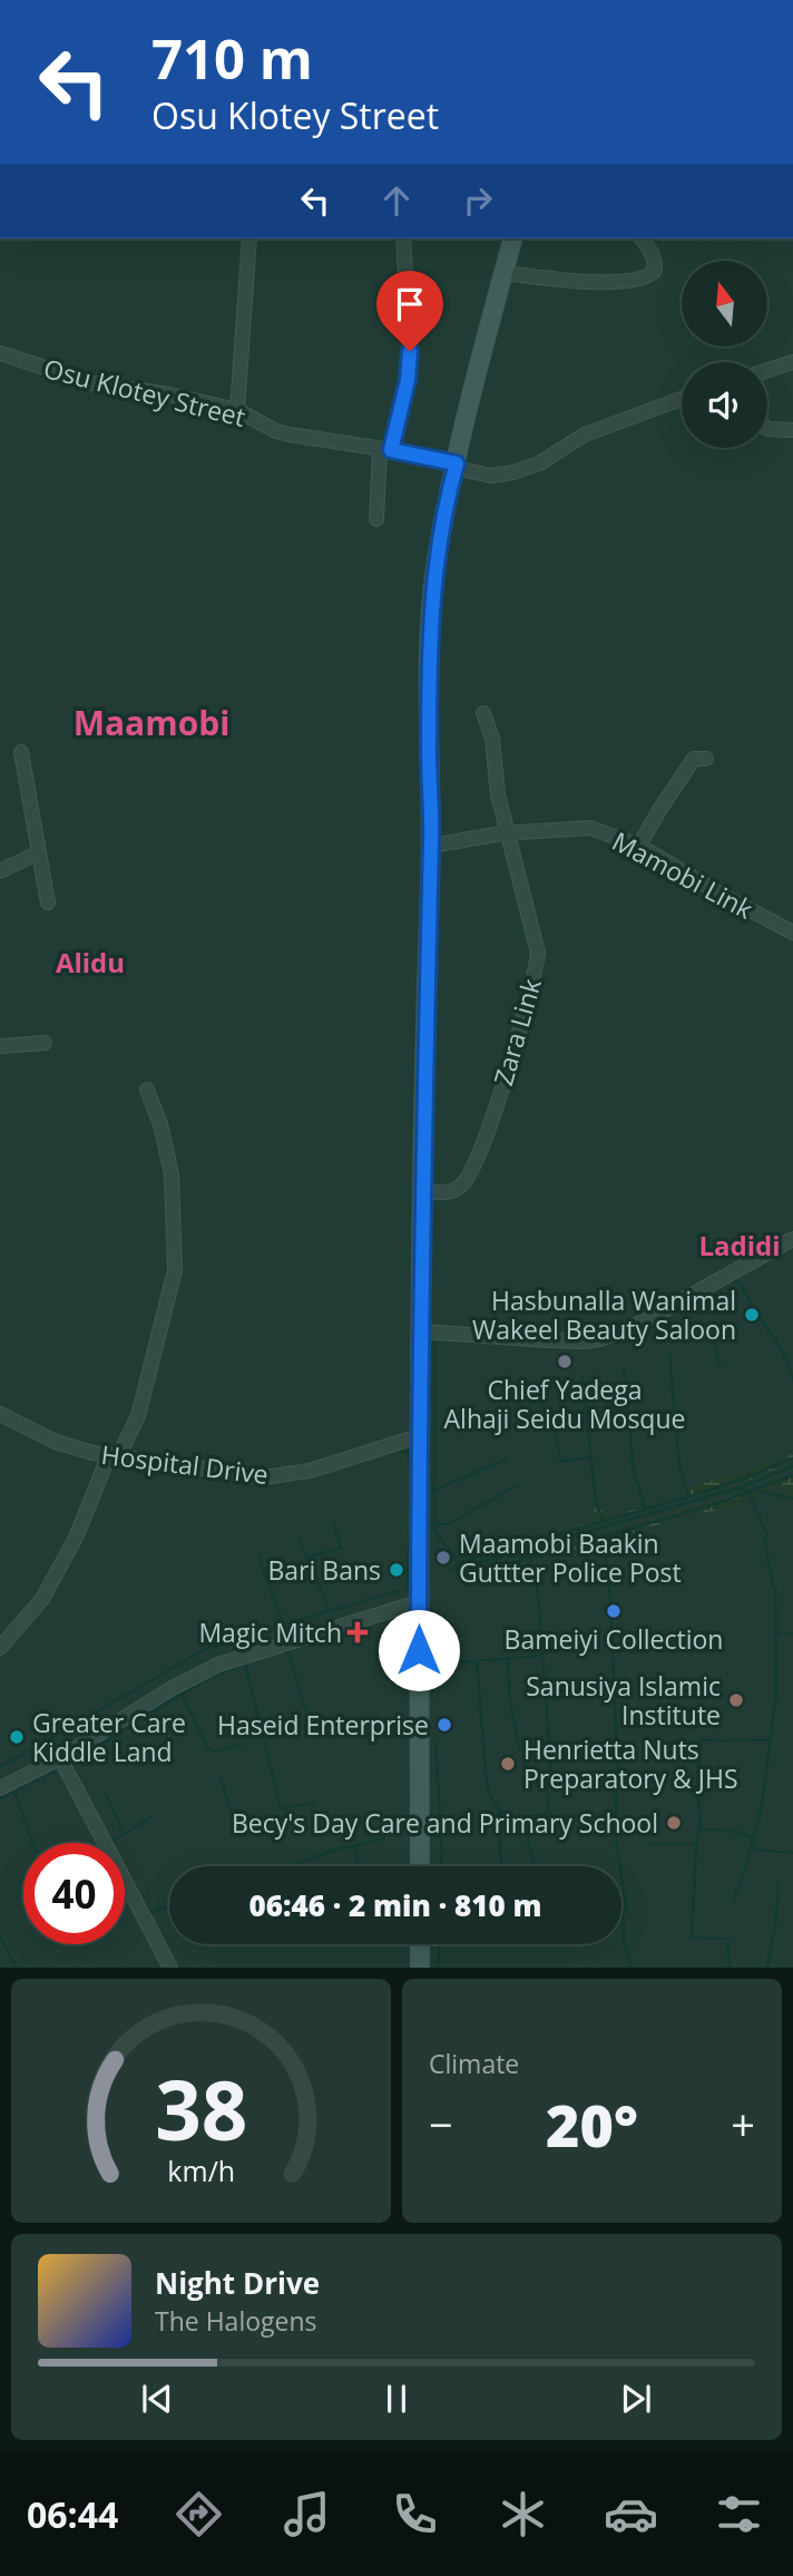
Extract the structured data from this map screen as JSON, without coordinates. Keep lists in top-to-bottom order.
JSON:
{
  "streets": {
    "street": [
      "Osu Klotey Street",
      "Mamobi Link",
      "Zara Link",
      "Hospital Drive"
    ]
  },
  "crossings": [
    ["Mamobi Link", "Zara Link"]
  ],
  "districts": ["Maamobi", "Alidu", "Ladidi"],
  "places": {
    "other": [
      "Hasbunalla Wanimal Wakeel Beauty Saloon",
      "Chief Yadega Alhaji Seidu Mosque",
      "Maamobi Baakin Guttter Police Post",
      "Bari Bans",
      "Bameiyi Collection",
      "Sanusiya Islamic Institute",
      "Haseid Enterprise",
      "Greater Care Kiddle Land",
      "Henrietta Nuts Preparatory & JHS",
      "Becy's Day Care and Primary School"
    ],
    "health": ["Magic Mitch"]
  },
  "north": "top",
  "page": {
    "turn": ["710 m", "Osu Klotey Street"],
    "limit": "40",
    "trip": "06:46 · 2 min · 810 m",
    "tile": "Climate",
    "heat": ["−", "20°", "+"],
    "song": ["Night Drive", "The Halogens"],
    "tabs": "06:44",
    "gauge": ["38", "km/h"]
  }
}
